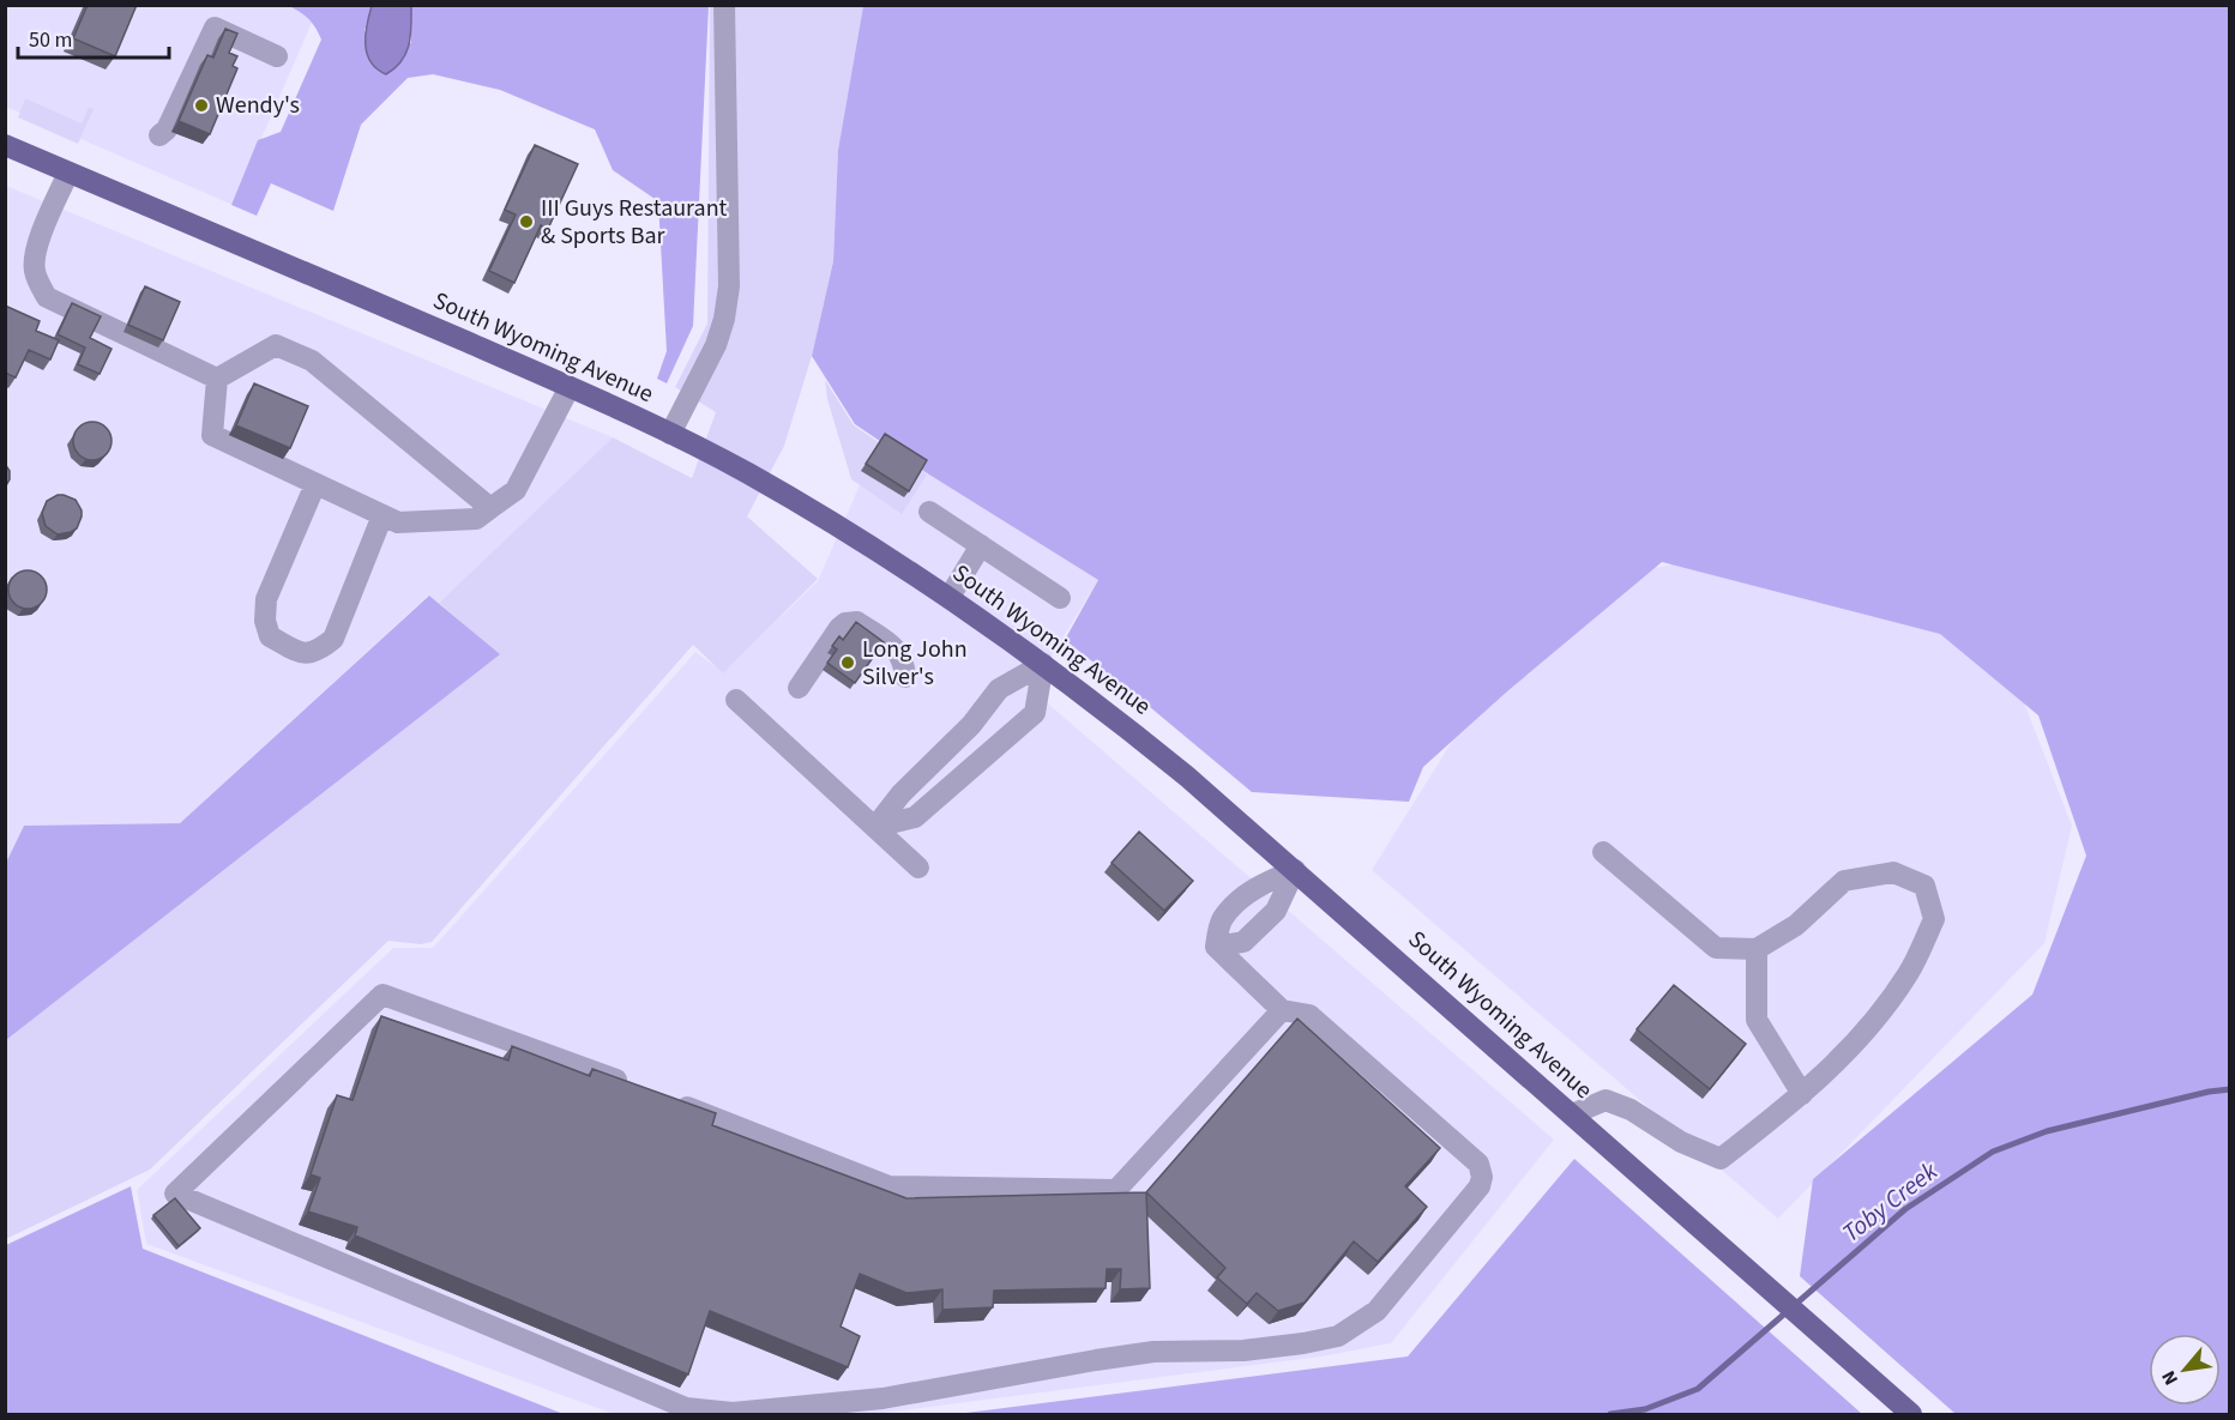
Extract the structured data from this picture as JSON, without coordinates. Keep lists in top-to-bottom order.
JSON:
{
  "streets": {
    "main road": ["South Wyoming Avenue"]
  },
  "water": ["Toby Creek"],
  "places": ["Wendy's", "III Guys Restaurant & Sports Bar", "Long John Silver's"],
  "scale_bar": "50 m",
  "north": "bottom left"
}
